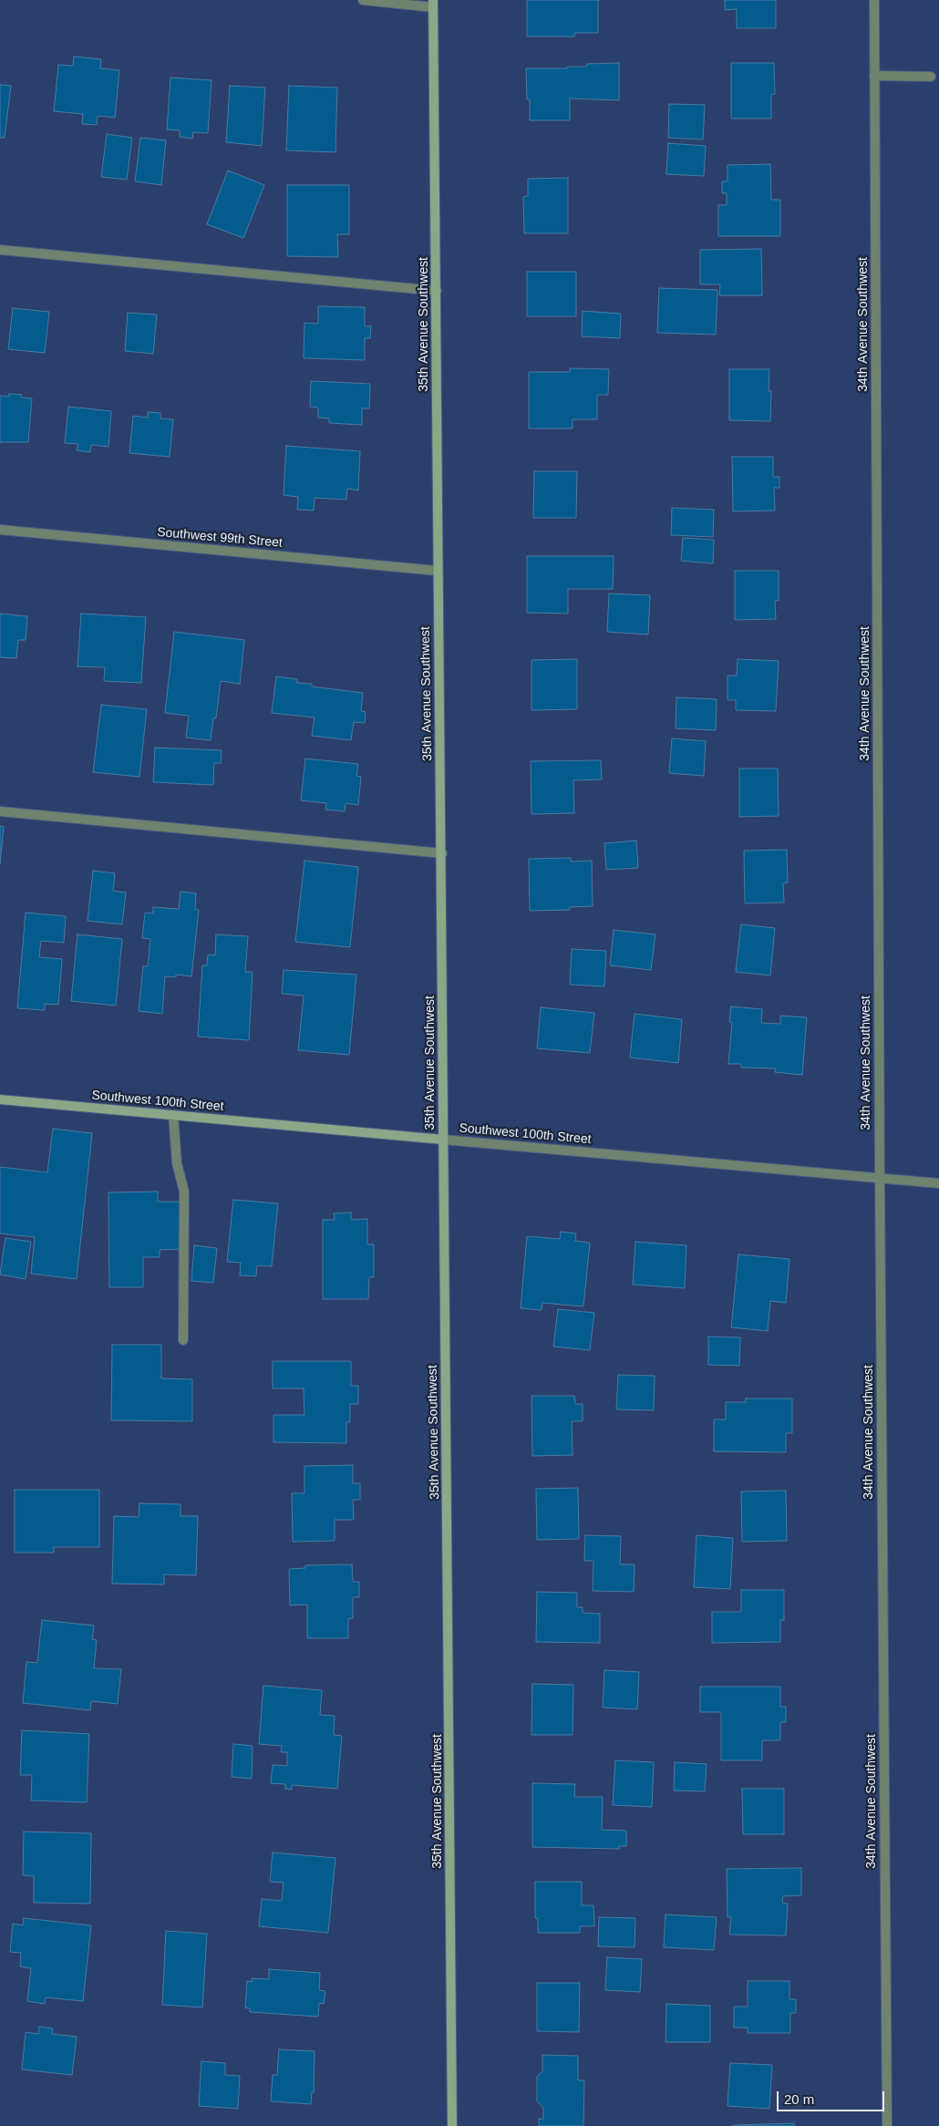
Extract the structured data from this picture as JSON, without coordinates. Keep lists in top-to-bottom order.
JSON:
{
  "streets": {
    "street": [
      "35th Avenue Southwest",
      "34th Avenue Southwest",
      "Southwest 99th Street",
      "Southwest 100th Street"
    ]
  },
  "crossings": [
    ["35th Avenue Southwest", "Southwest 99th Street"],
    ["35th Avenue Southwest", "Southwest 100th Street"],
    ["34th Avenue Southwest", "Southwest 100th Street"]
  ],
  "scale_bar": "20 m"
}
